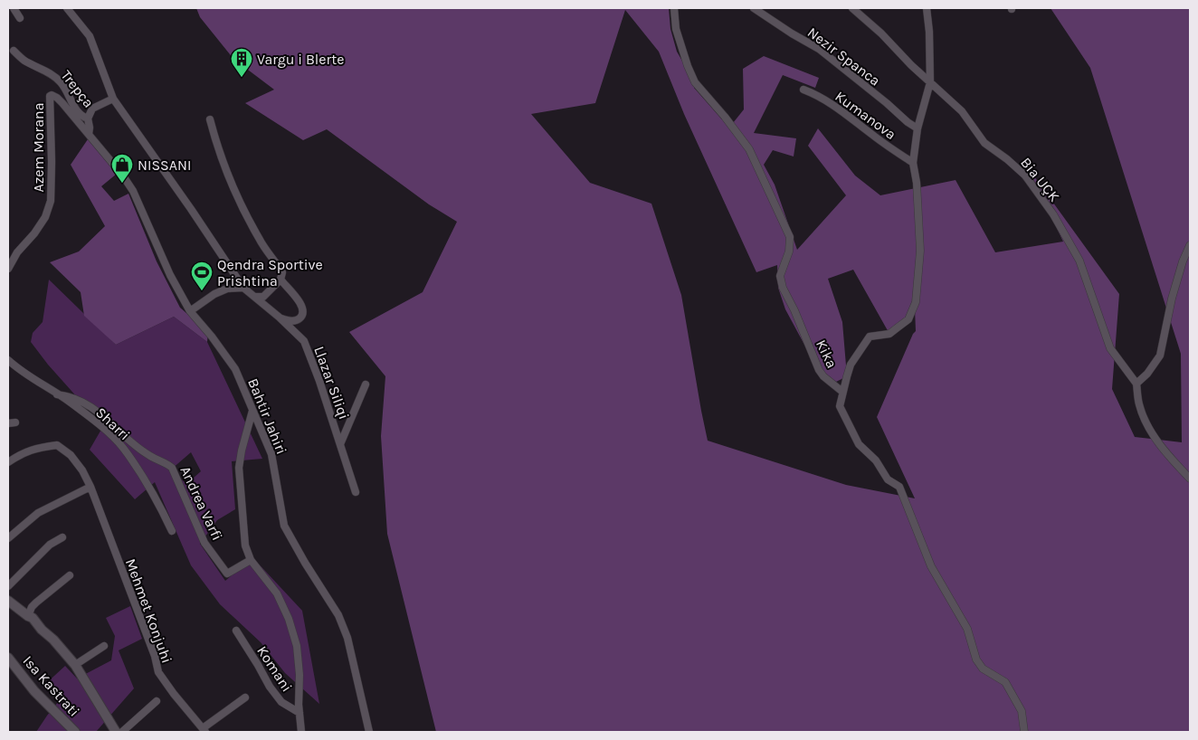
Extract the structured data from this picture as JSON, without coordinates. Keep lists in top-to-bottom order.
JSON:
{
  "streets": {
    "street": [
      "Nezir Spanca",
      "Trepça",
      "Kumanova",
      "Azem Morana",
      "Bia UÇK",
      "Kika",
      "Llazar Siliqi",
      "Bahtir Jahiri",
      "Sharri",
      "Andrea Varfi",
      "Mehmet Konjuhi",
      "Komani",
      "Isa Kastrati"
    ]
  },
  "crossings": [
    ["Nezir Spanca", "Kika"],
    ["Trepça", "Azem Morana"],
    ["Trepça", "Bahtir Jahiri"],
    ["Kumanova", "Kika"],
    ["Azem Morana", "Bahtir Jahiri"],
    ["Bia UÇK", "Kika"],
    ["Sharri", "Andrea Varfi"]
  ],
  "places": {
    "building": ["Vargu i Blerte"],
    "shop": ["NISSANI"],
    "sports": ["Qendra Sportive Prishtina"]
  }
}
